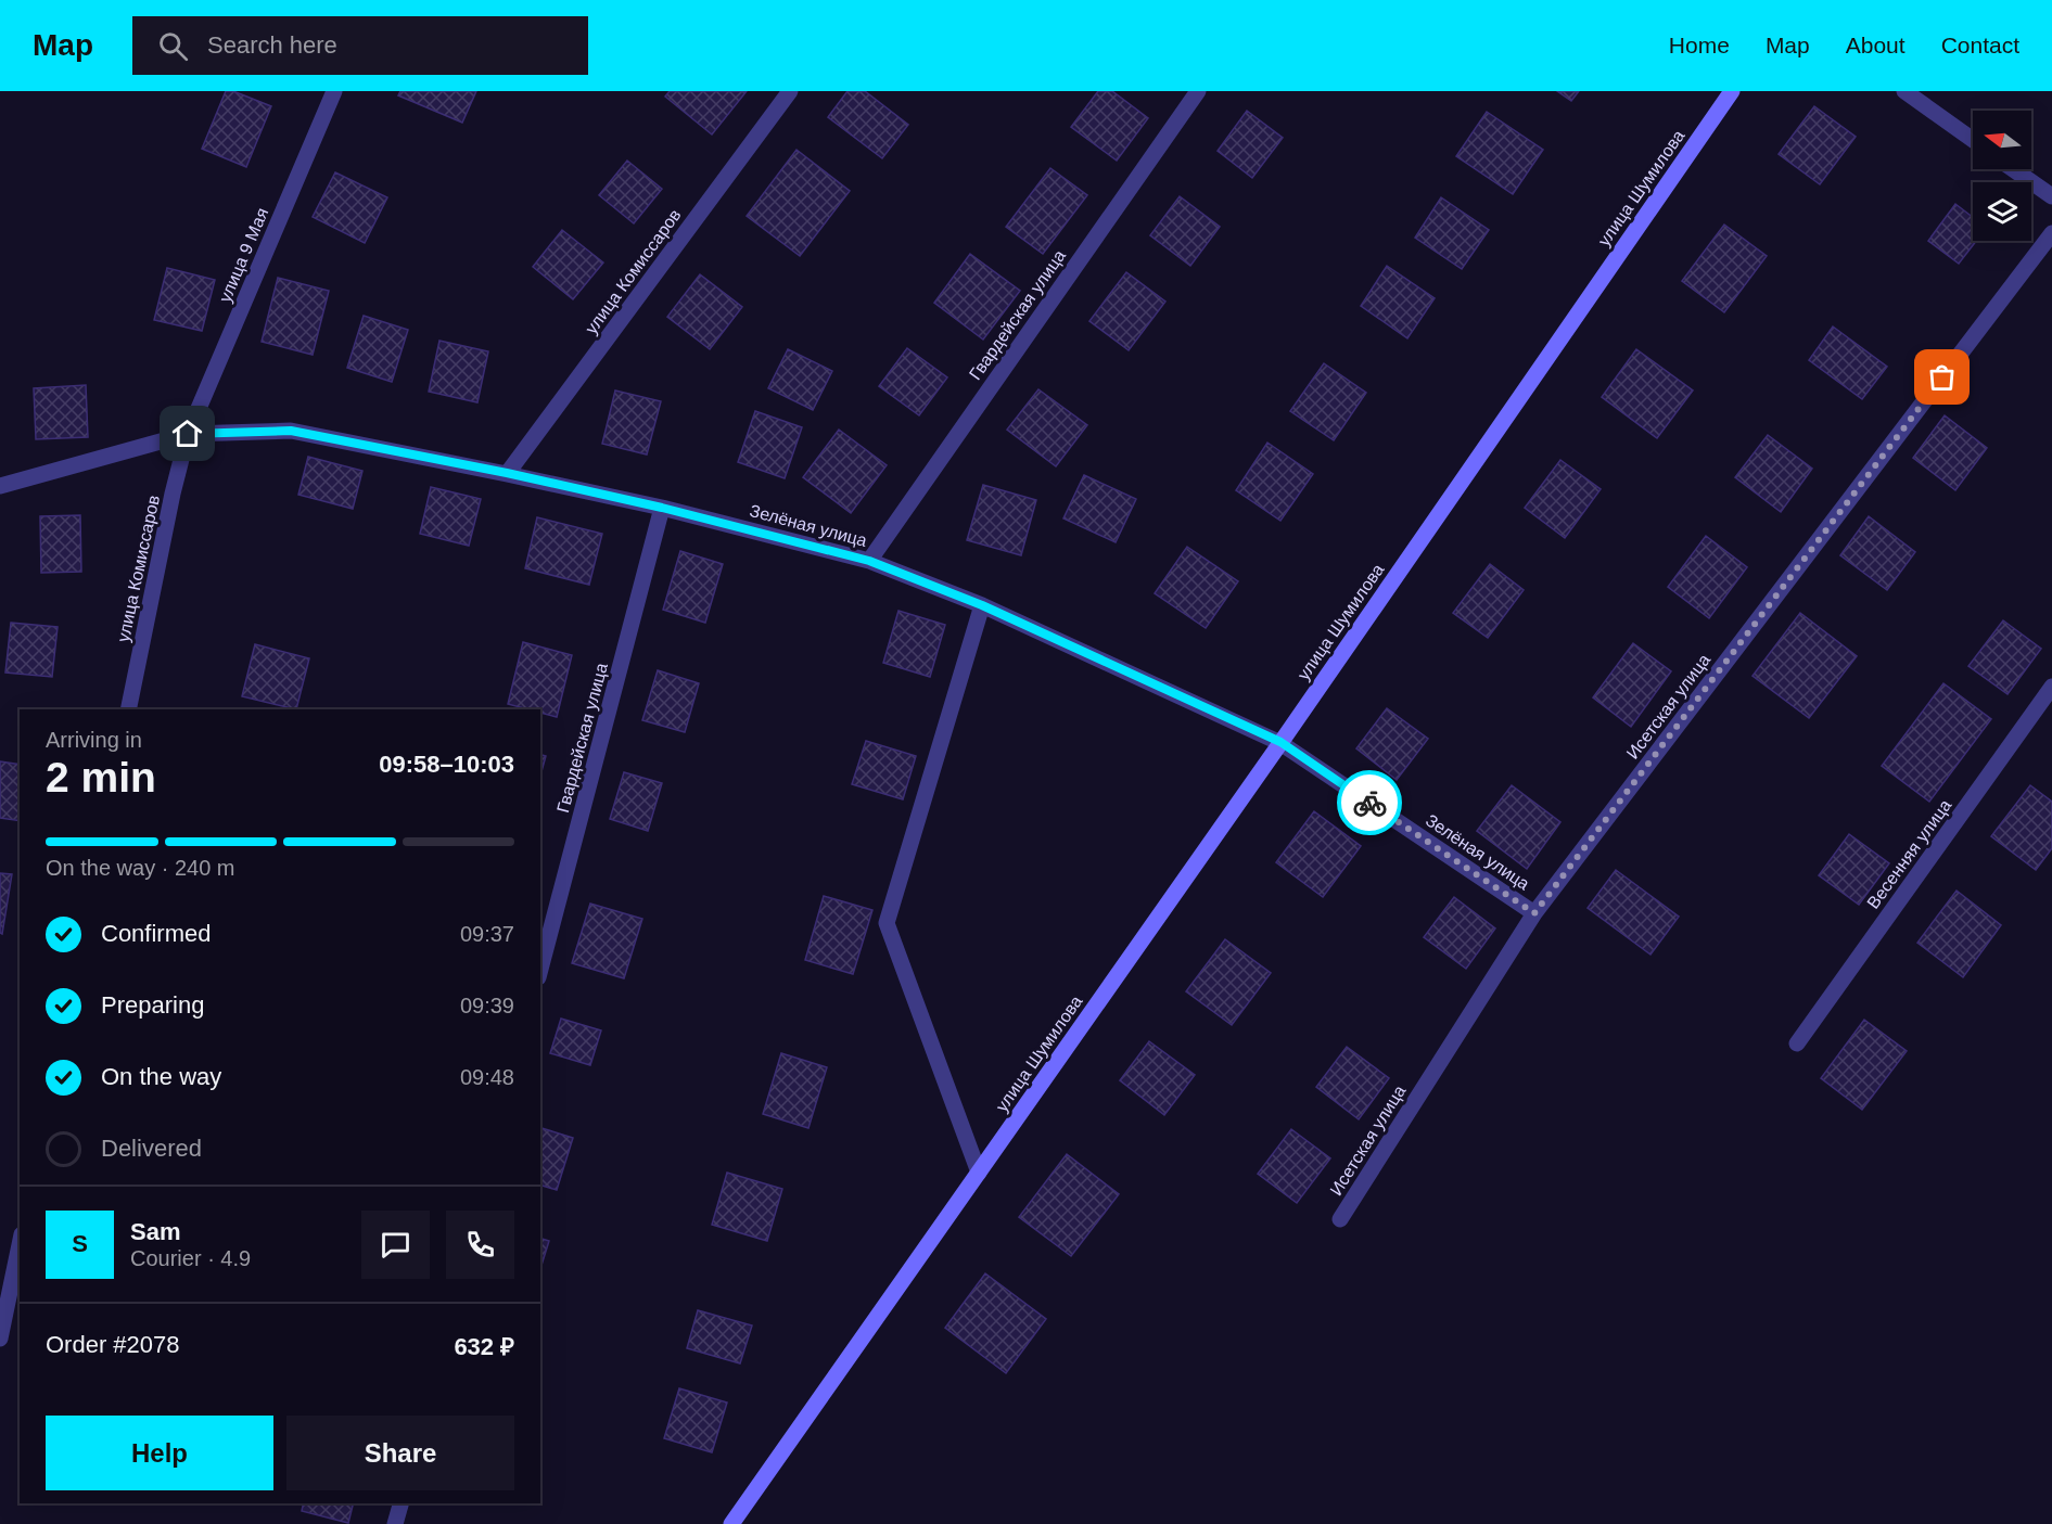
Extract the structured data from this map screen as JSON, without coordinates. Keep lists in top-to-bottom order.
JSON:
{
  "streets": {
    "street": [
      "улица Шумилова",
      "улица 9 Мая",
      "улица Комиссаров",
      "Гвардейская улица",
      "Зелёная улица",
      "Исетская улица",
      "Весенняя улица"
    ]
  },
  "crossings": [
    ["улица Шумилова", "Зелёная улица"],
    ["улица 9 Мая", "улица Комиссаров"],
    ["улица 9 Мая", "Зелёная улица"],
    ["улица Комиссаров", "Зелёная улица"],
    ["Гвардейская улица", "Зелёная улица"],
    ["Зелёная улица", "Исетская улица"]
  ],
  "north": "left",
  "page": {
    "header": "Map",
    "search": "Search here",
    "nav": [
      "Home",
      "Map",
      "About",
      "Contact"
    ],
    "heading": ["2 min", "Arriving in", "09:58–10:03"],
    "panel": [
      "Sam",
      "Courier · 4.9",
      "Order #2078",
      "632 ₽"
    ],
    "bar": "On the way · 240 m",
    "list": [
      ["Confirmed", "09:37"],
      ["Preparing", "09:39"],
      ["On the way", "09:48"],
      "Delivered"
    ],
    "round": "S",
    "buttons": ["Help", "Share"]
  }
}
